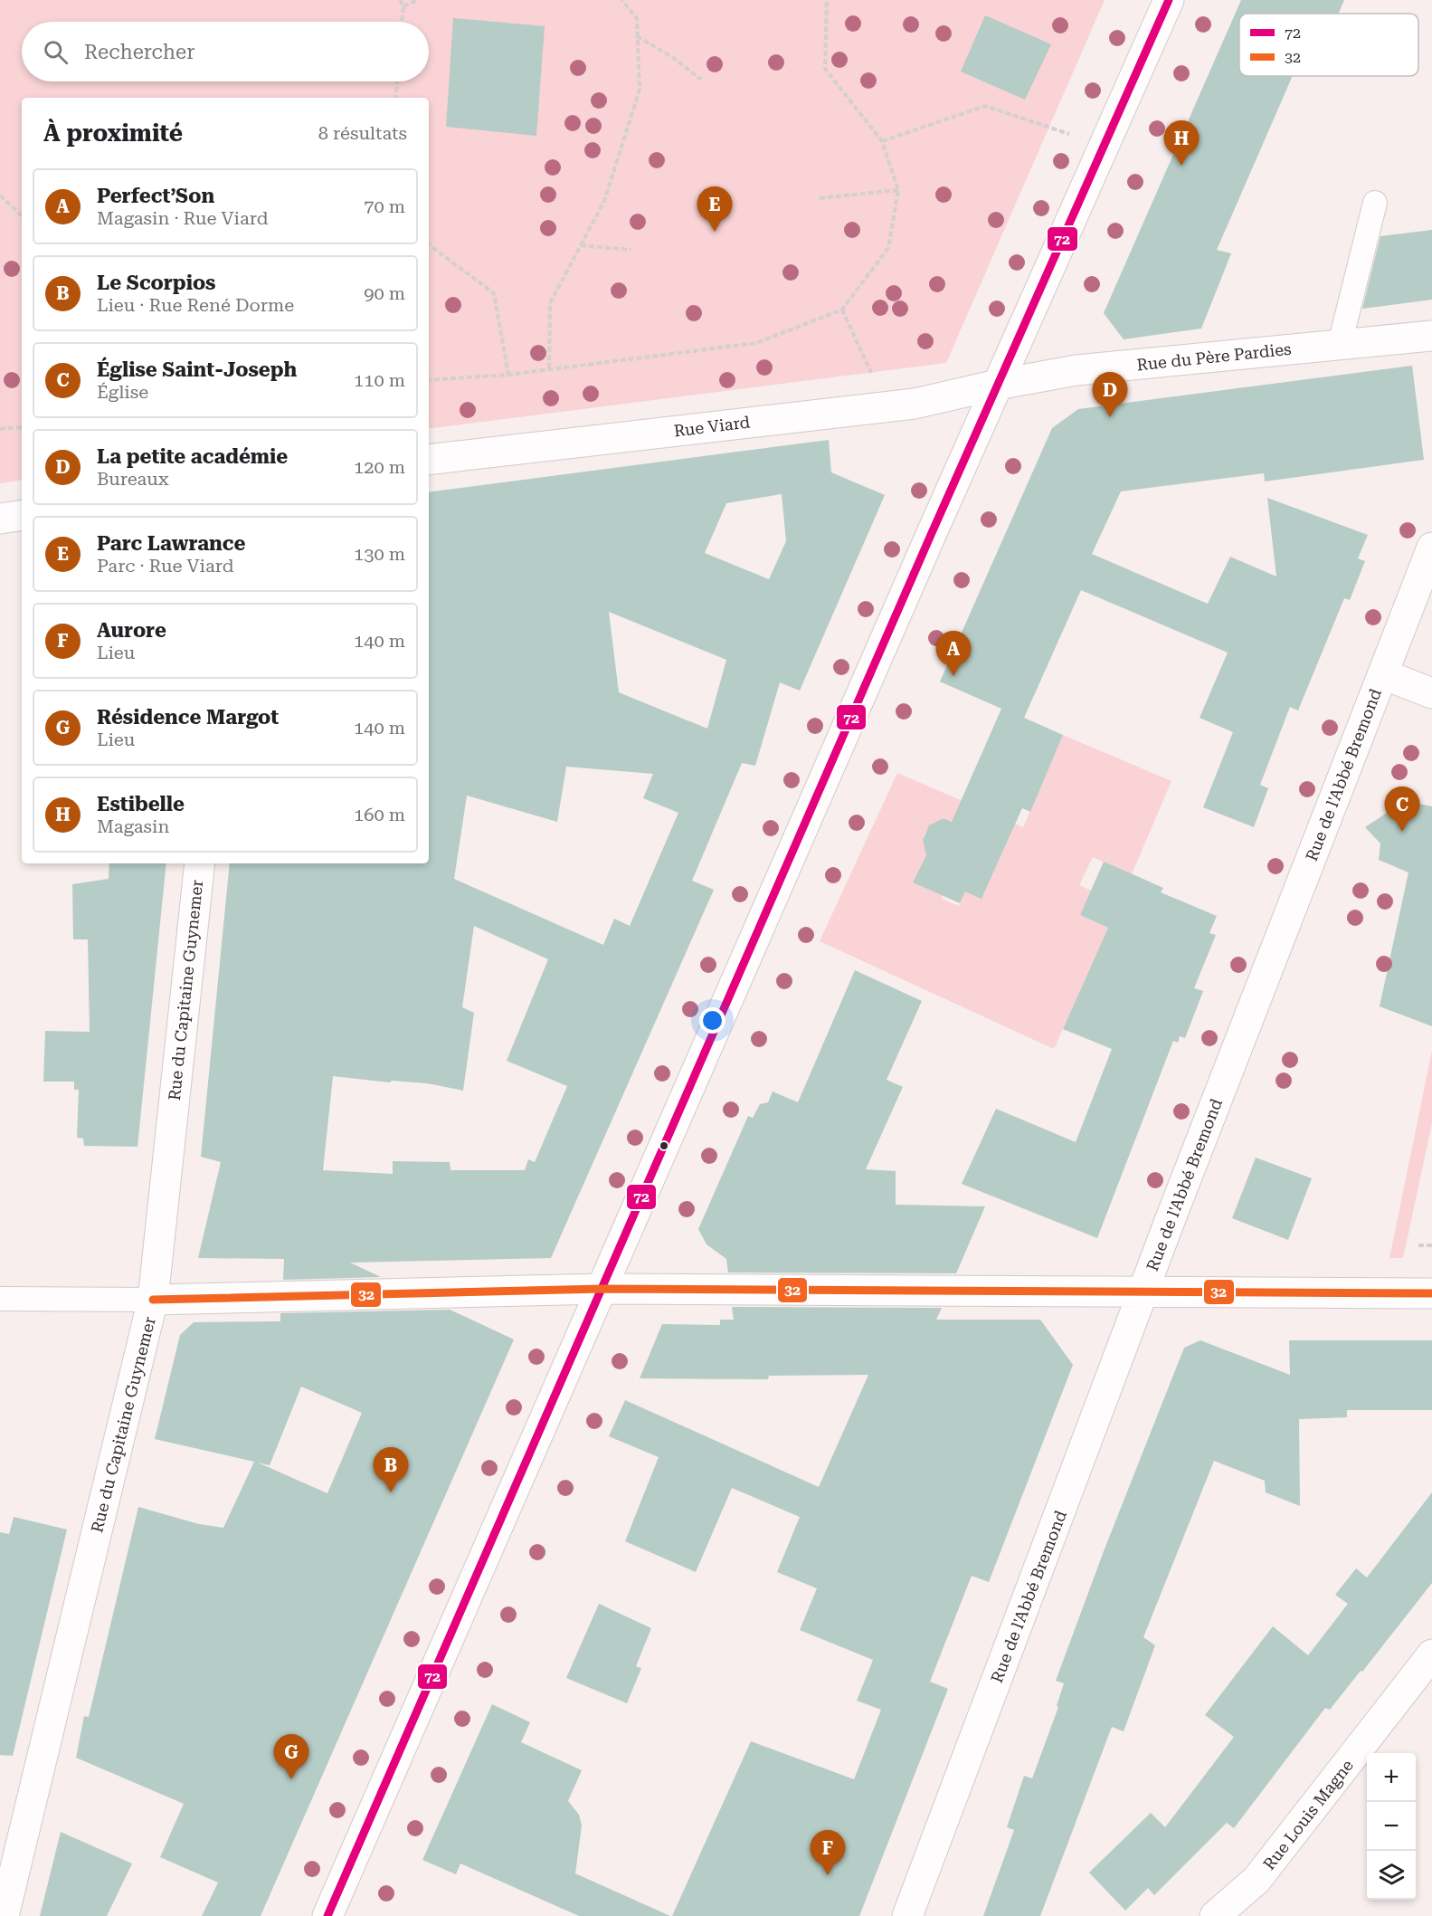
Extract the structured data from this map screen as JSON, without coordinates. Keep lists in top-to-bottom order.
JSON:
{
  "streets": {
    "street": [
      "Rue du Père Pardies",
      "Rue Viard",
      "Rue de l'Abbé Bremond",
      "Rue du Capitaine Guynemer",
      "Rue Louis Magne"
    ]
  },
  "crossings": [
    ["Rue du Père Pardies", "Rue Viard"]
  ],
  "lines": ["transit line 72", "transit line 32"],
  "legend": ["72", "32"],
  "page": {
    "search": "Rechercher",
    "heading": ["À proximité", "8 résultats"],
    "pins": [
      "H",
      "E",
      "D",
      "A",
      "C",
      "B",
      "G",
      "F"
    ],
    "list": [
      {
        "mark": "A",
        "name": "Perfect’Son",
        "note": "Magasin · Rue Viard",
        "value": "70 m"
      },
      {
        "mark": "B",
        "name": "Le Scorpios",
        "note": "Lieu · Rue René Dorme",
        "value": "90 m"
      },
      {
        "mark": "C",
        "name": "Église Saint-Joseph",
        "note": "Église",
        "value": "110 m"
      },
      {
        "mark": "D",
        "name": "La petite académie",
        "note": "Bureaux",
        "value": "120 m"
      },
      {
        "mark": "E",
        "name": "Parc Lawrance",
        "note": "Parc · Rue Viard",
        "value": "130 m"
      },
      {
        "mark": "F",
        "name": "Aurore",
        "note": "Lieu",
        "value": "140 m"
      },
      {
        "mark": "G",
        "name": "Résidence Margot",
        "note": "Lieu",
        "value": "140 m"
      },
      {
        "mark": "H",
        "name": "Estibelle",
        "note": "Magasin",
        "value": "160 m"
      }
    ],
    "map_buttons": ["+", "−"]
  }
}
